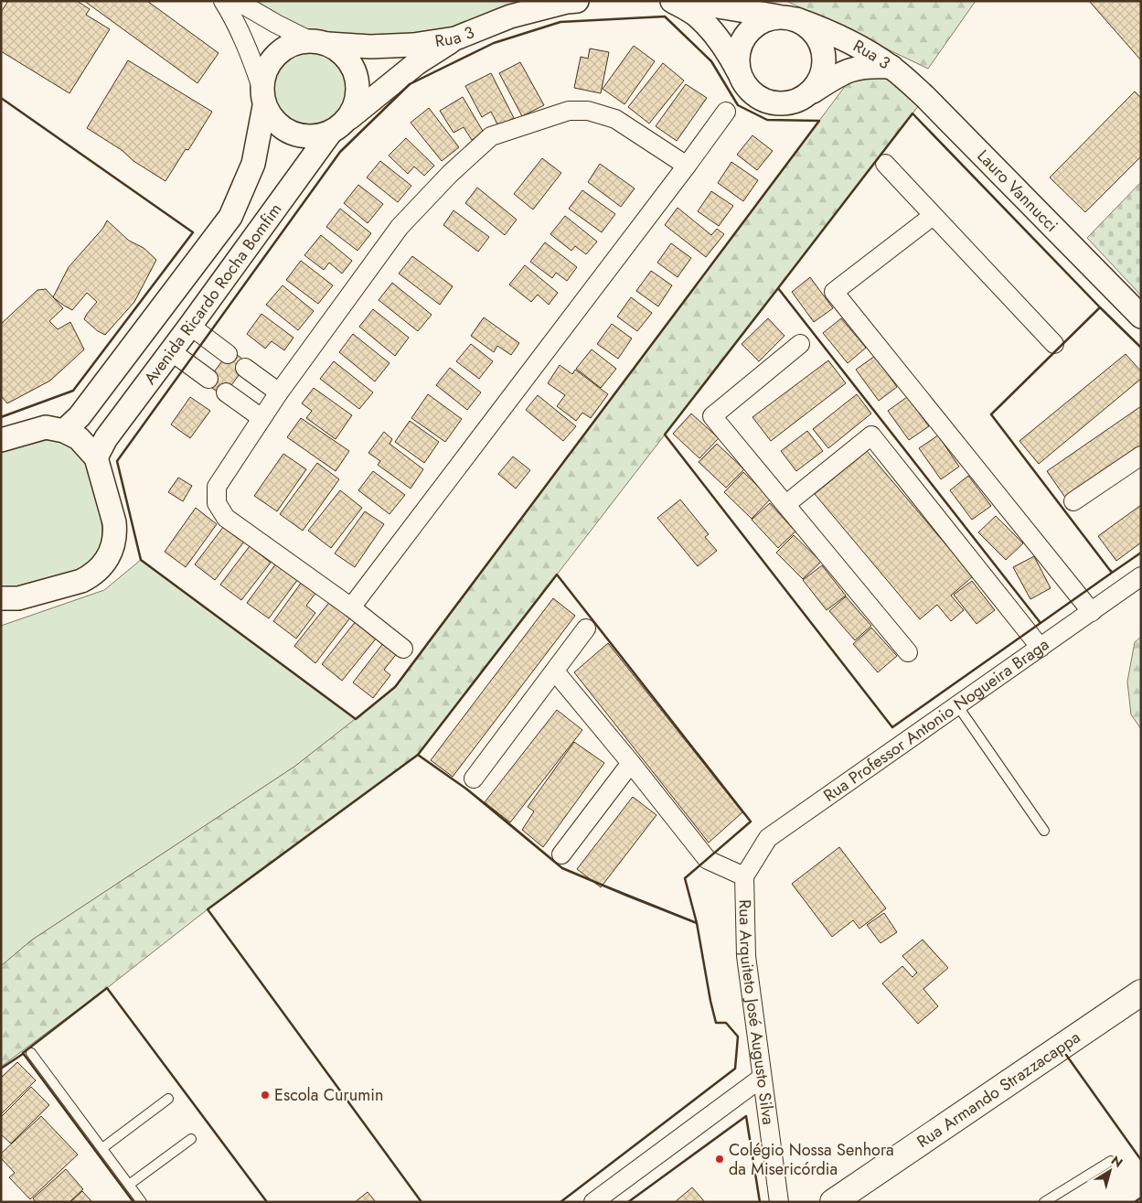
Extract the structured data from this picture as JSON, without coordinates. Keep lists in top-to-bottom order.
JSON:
{
  "streets": {
    "main road": ["Rua Armando Strazzacappa"],
    "street": [
      "Rua 3",
      "Lauro Vannucci",
      "Avenida Ricardo Rocha Bomfim",
      "Rua Professor Antonio Nogueira Braga",
      "Rua Arquiteto José Augusto Silva"
    ]
  },
  "crossings": [
    ["Rua 3", "Lauro Vannucci"],
    ["Rua 3", "Avenida Ricardo Rocha Bomfim"],
    ["Rua Professor Antonio Nogueira Braga", "Rua Arquiteto José Augusto Silva"]
  ],
  "places": ["Escola Curumin", "Colégio Nossa Senhora da Misericórdia"],
  "north": "top right"
}
